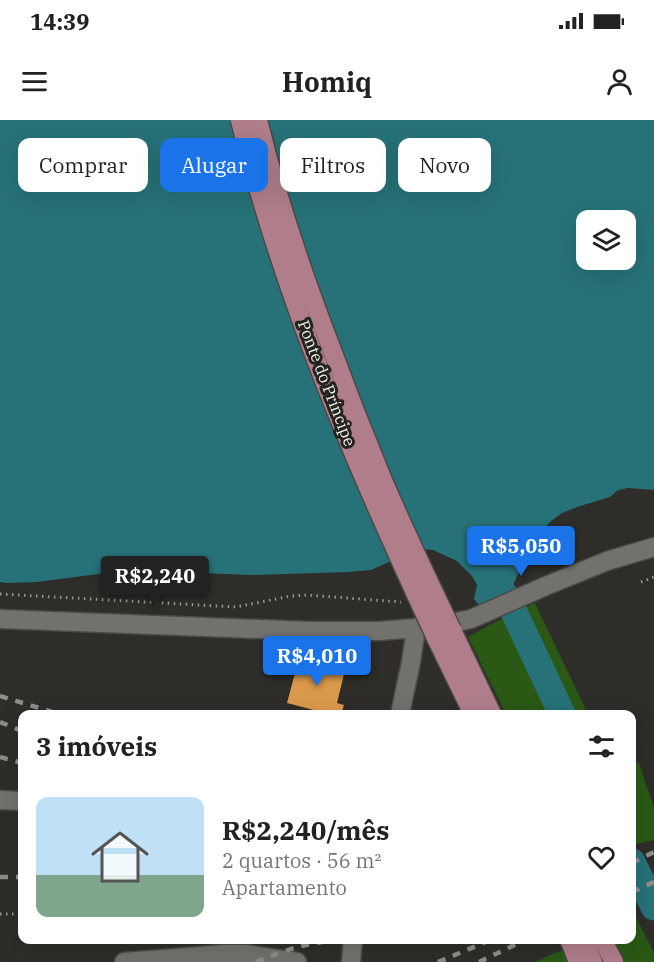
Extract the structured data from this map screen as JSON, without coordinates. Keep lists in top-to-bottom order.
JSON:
{
  "streets": {
    "main road": ["Ponte do Príncipe"]
  },
  "page": {
    "status": "14:39",
    "header": "Homiq",
    "chip": [
      "Comprar",
      "Alugar",
      "Filtros",
      "Novo"
    ],
    "price": ["R$5,050", "R$2,240", "R$4,010"],
    "heading": "3 imóveis",
    "list": [
      {
        "name": "R$2,240/mês",
        "note": "2 quartos · 56 m² · Apartamento"
      }
    ]
  }
}
